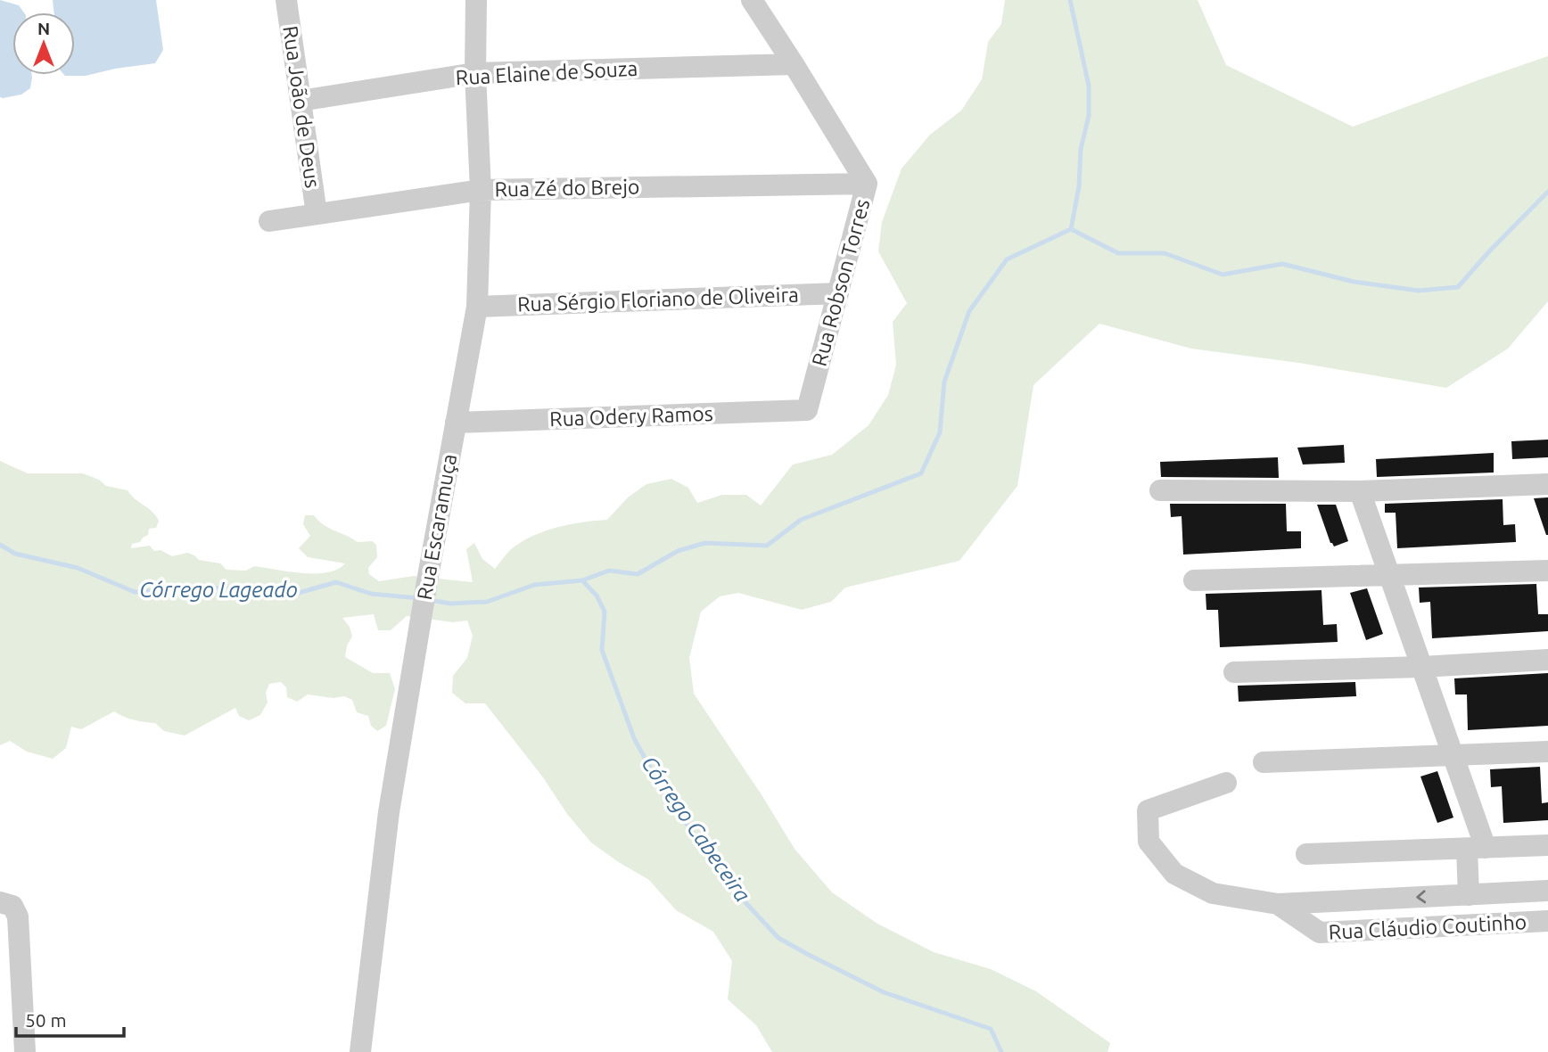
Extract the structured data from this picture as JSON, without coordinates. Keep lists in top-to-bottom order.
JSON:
{
  "streets": {
    "street": [
      "Rua Elaine de Souza",
      "Rua João de Deus",
      "Rua Zé do Brejo",
      "Rua Robson Torres",
      "Rua Sérgio Floriano de Oliveira",
      "Rua Odery Ramos",
      "Rua Escaramuça",
      "Rua Cláudio Coutinho"
    ]
  },
  "crossings": [
    ["Rua Elaine de Souza", "Rua João de Deus"],
    ["Rua Elaine de Souza", "Rua Robson Torres"],
    ["Rua Elaine de Souza", "Rua Escaramuça"],
    ["Rua João de Deus", "Rua Zé do Brejo"],
    ["Rua Zé do Brejo", "Rua Robson Torres"],
    ["Rua Zé do Brejo", "Rua Escaramuça"],
    ["Rua Robson Torres", "Rua Sérgio Floriano de Oliveira"],
    ["Rua Robson Torres", "Rua Odery Ramos"],
    ["Rua Sérgio Floriano de Oliveira", "Rua Escaramuça"],
    ["Rua Odery Ramos", "Rua Escaramuça"]
  ],
  "water": ["Córrego Lageado", "Córrego Cabeceira"],
  "scale_bar": "50 m",
  "north": "top"
}
